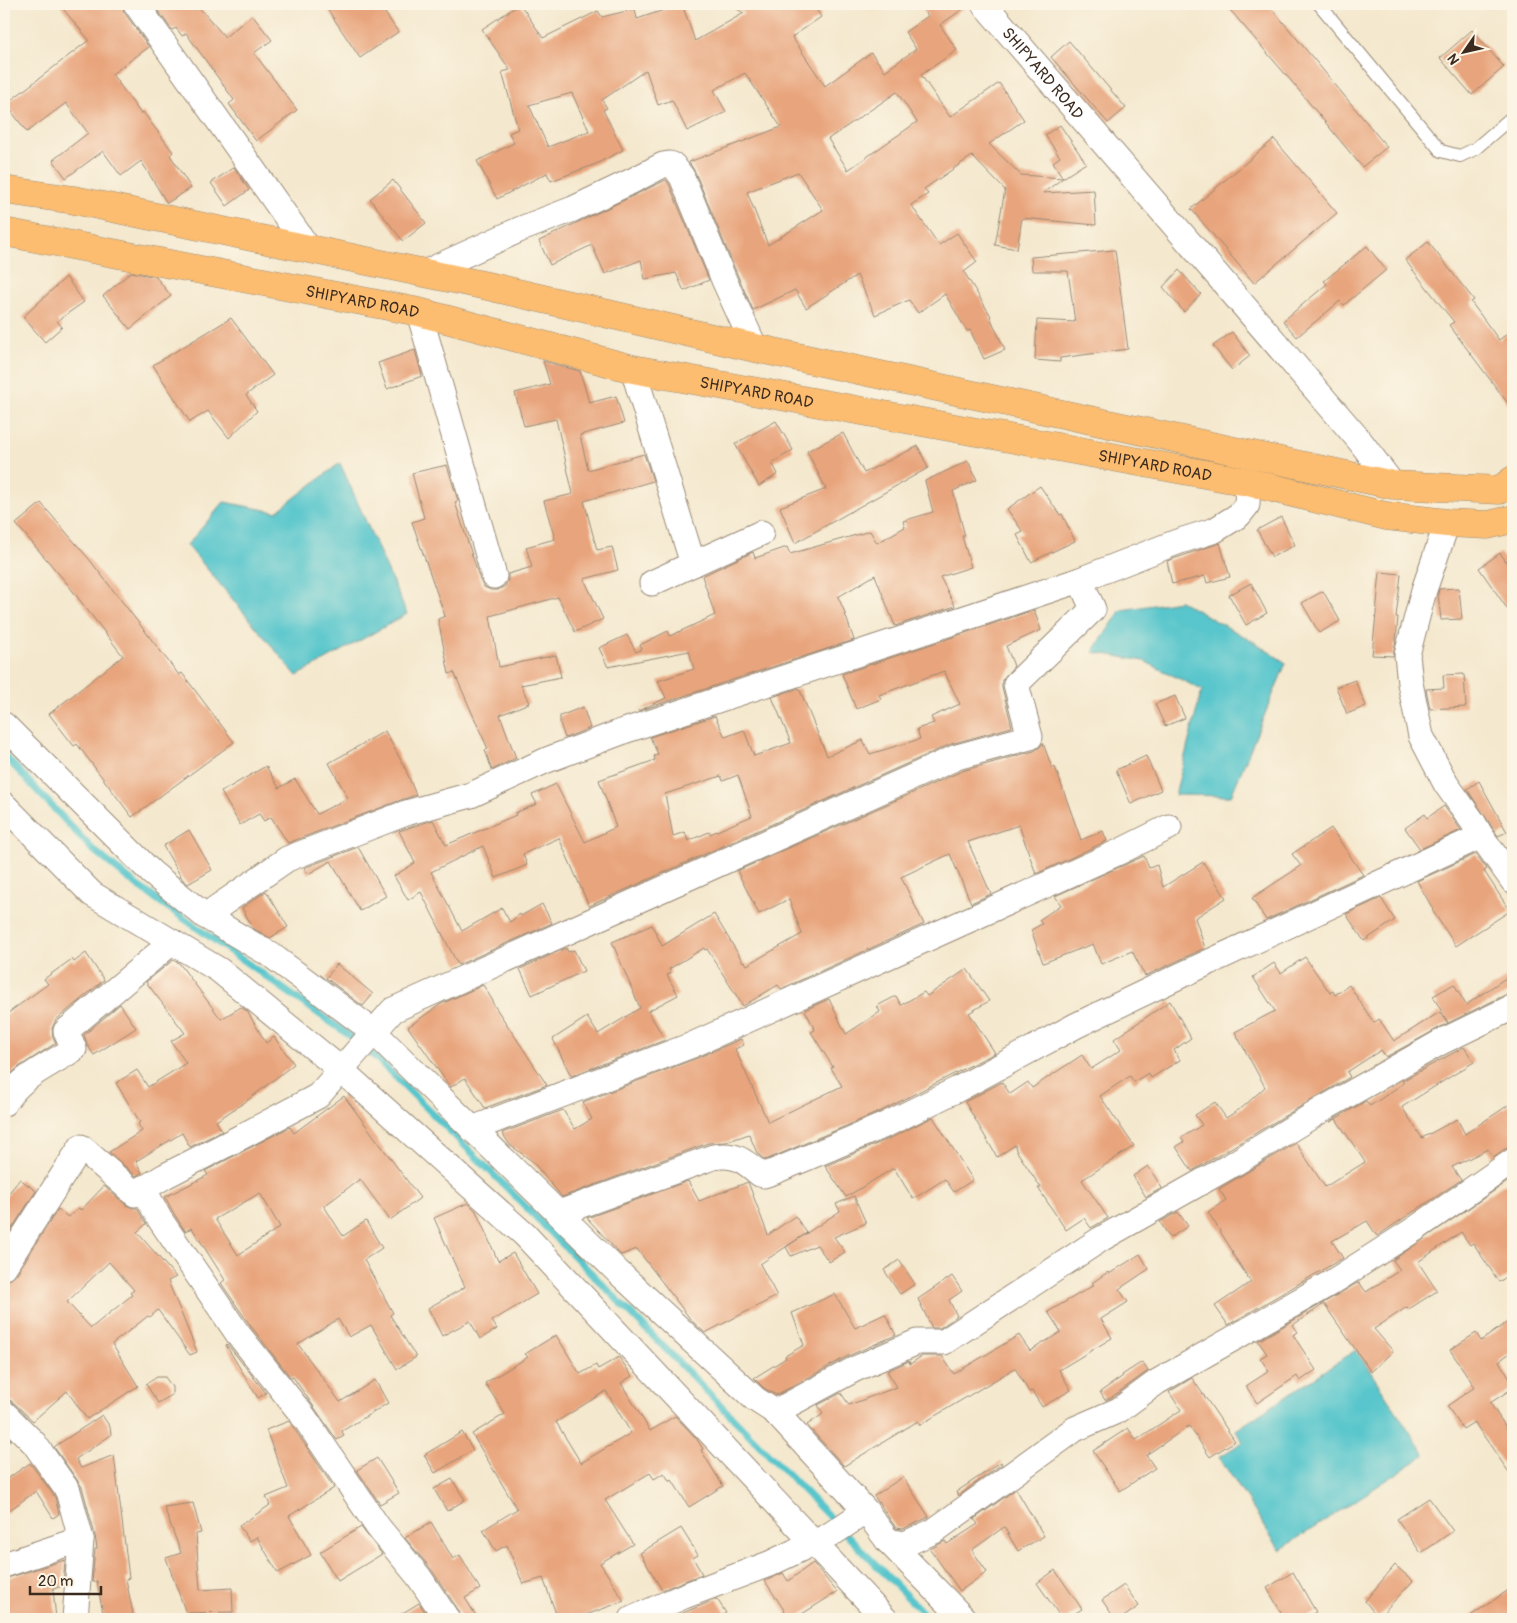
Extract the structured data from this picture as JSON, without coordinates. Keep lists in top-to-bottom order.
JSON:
{
  "streets": {
    "main road": ["SHIPYARD ROAD"]
  },
  "scale_bar": "20 m",
  "north": "bottom left"
}
